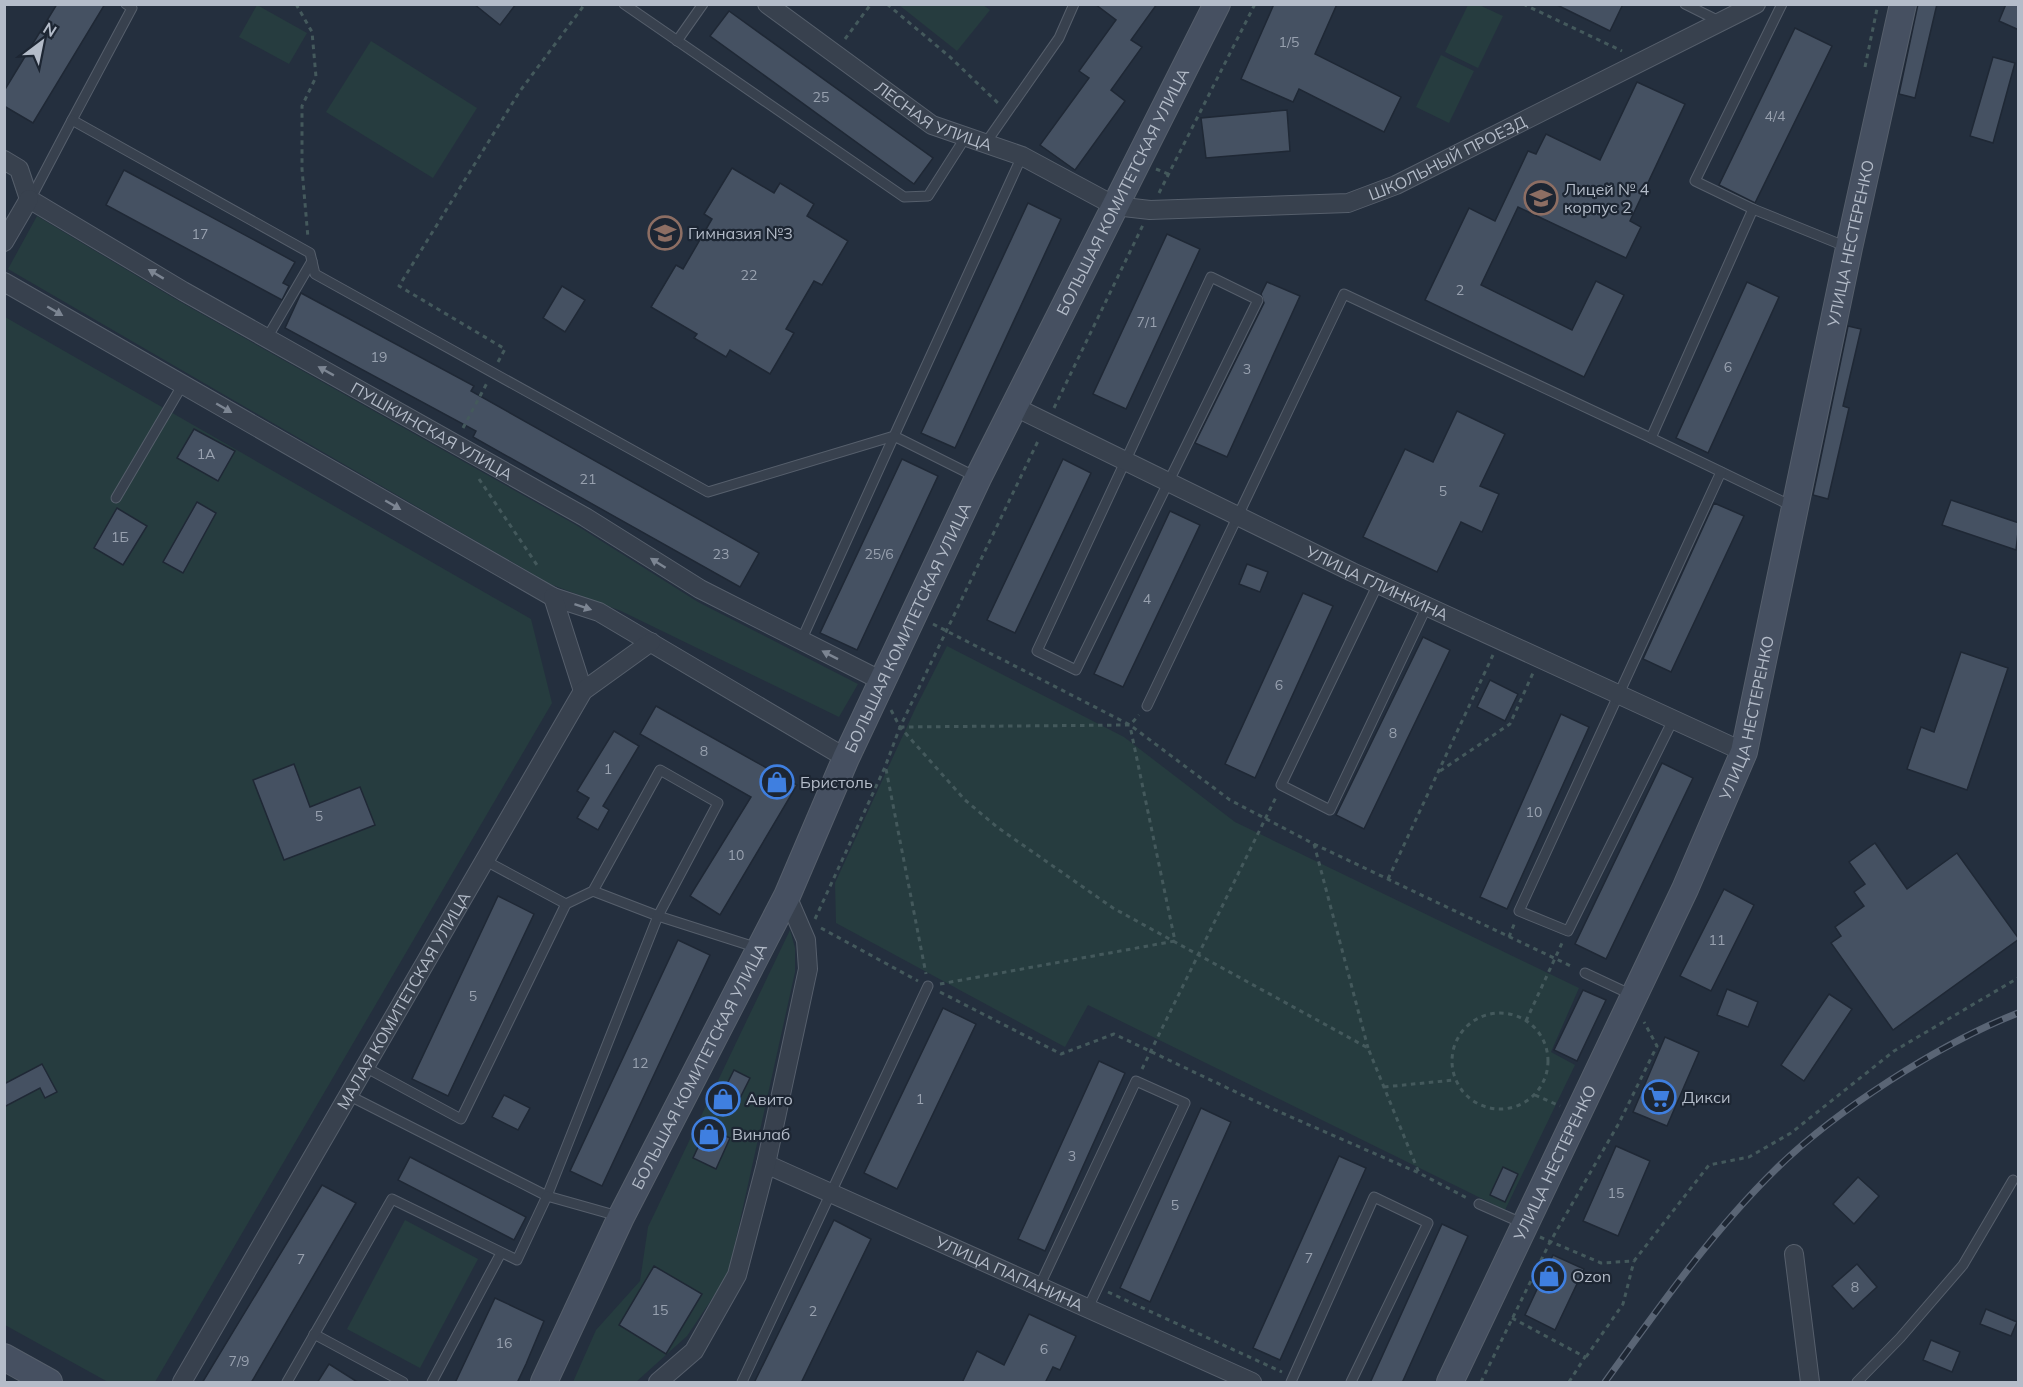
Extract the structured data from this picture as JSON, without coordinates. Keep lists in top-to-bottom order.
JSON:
{
  "streets": {
    "street": [
      "ЛЕСНАЯ УЛИЦА",
      "ШКОЛЬНЫЙ ПРОЕЗД",
      "БОЛЬШАЯ КОМИТЕТСКАЯ УЛИЦА",
      "УЛИЦА НЕСТЕРЕНКО",
      "ПУШКИНСКАЯ УЛИЦА",
      "УЛИЦА ГЛИНКИНА",
      "МАЛАЯ КОМИТЕТСКАЯ УЛИЦА",
      "УЛИЦА ПАПАНИНА"
    ]
  },
  "crossings": [
    ["ЛЕСНАЯ УЛИЦА", "ШКОЛЬНЫЙ ПРОЕЗД"],
    ["ЛЕСНАЯ УЛИЦА", "БОЛЬШАЯ КОМИТЕТСКАЯ УЛИЦА"],
    ["ШКОЛЬНЫЙ ПРОЕЗД", "БОЛЬШАЯ КОМИТЕТСКАЯ УЛИЦА"],
    ["БОЛЬШАЯ КОМИТЕТСКАЯ УЛИЦА", "ПУШКИНСКАЯ УЛИЦА"],
    ["БОЛЬШАЯ КОМИТЕТСКАЯ УЛИЦА", "УЛИЦА ГЛИНКИНА"],
    ["УЛИЦА НЕСТЕРЕНКО", "УЛИЦА ГЛИНКИНА"]
  ],
  "places": {
    "school or university": ["Лицей № 4 корпус 2", "Гимназия №3"],
    "shop": [
      "Бристоль",
      "Авито",
      "Винлаб",
      "Ozon"
    ],
    "supermarket": ["Дикси"]
  },
  "house_numbers": [
    "1/5",
    "25",
    "4/4",
    "17",
    "22",
    "2",
    "7/1",
    "19",
    "6",
    "3",
    "1А",
    "21",
    "5",
    "1Б",
    "23",
    "25/6",
    "4",
    "6",
    "8",
    "8",
    "1",
    "10",
    "5",
    "10",
    "11",
    "5",
    "12",
    "1",
    "3",
    "15",
    "5",
    "7",
    "7",
    "8",
    "15",
    "2",
    "16",
    "6",
    "7/9"
  ],
  "north": "top right"
}
